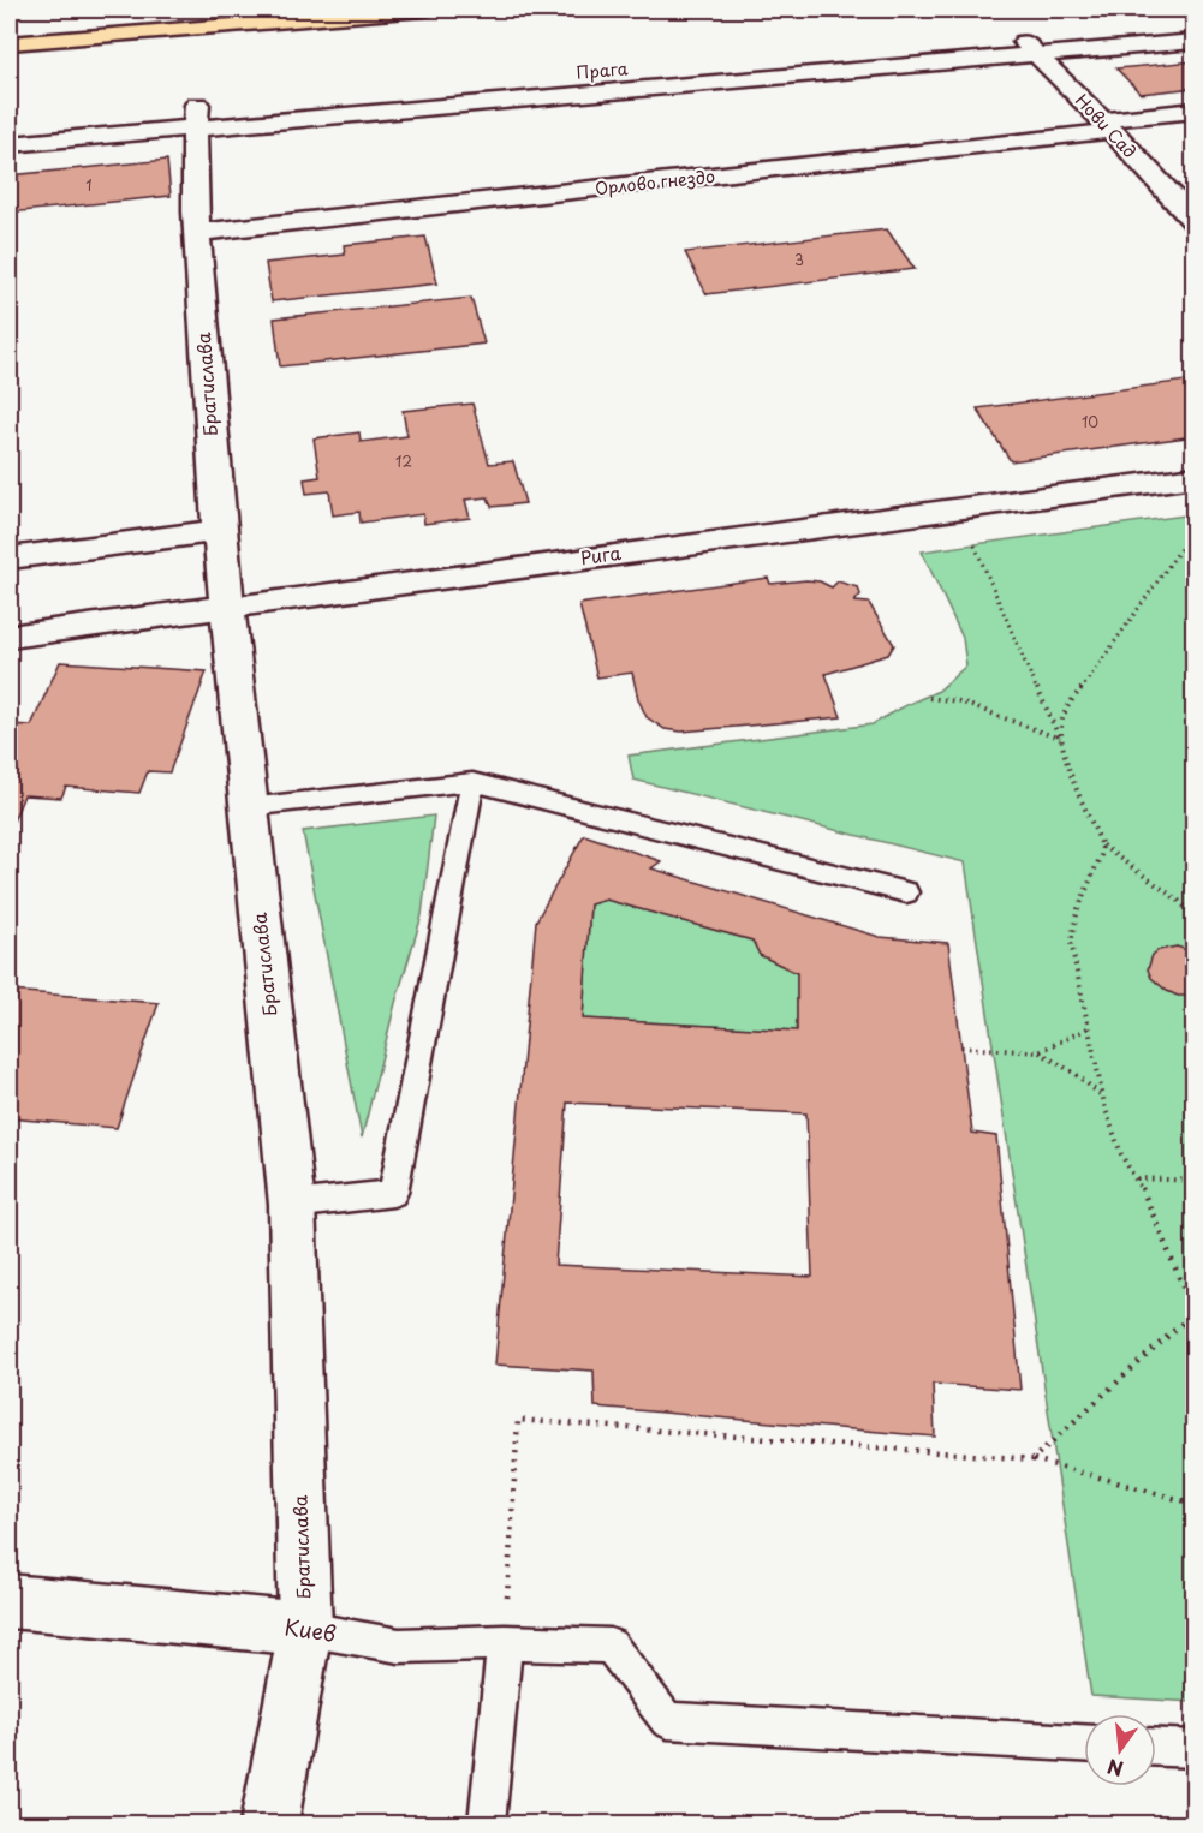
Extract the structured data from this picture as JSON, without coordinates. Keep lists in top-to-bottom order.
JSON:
{
  "streets": {
    "street": [
      "Прага",
      "Нови Сад",
      "Орлово гнездо",
      "Братислава",
      "Рига",
      "Киев"
    ]
  },
  "crossings": [
    ["Прага", "Нови Сад"],
    ["Нови Сад", "Орлово гнездо"],
    ["Орлово гнездо", "Братислава"],
    ["Братислава", "Рига"],
    ["Братислава", "Киев"]
  ],
  "house_numbers": [
    "1",
    "3",
    "10",
    "12"
  ],
  "north": "bottom"
}
